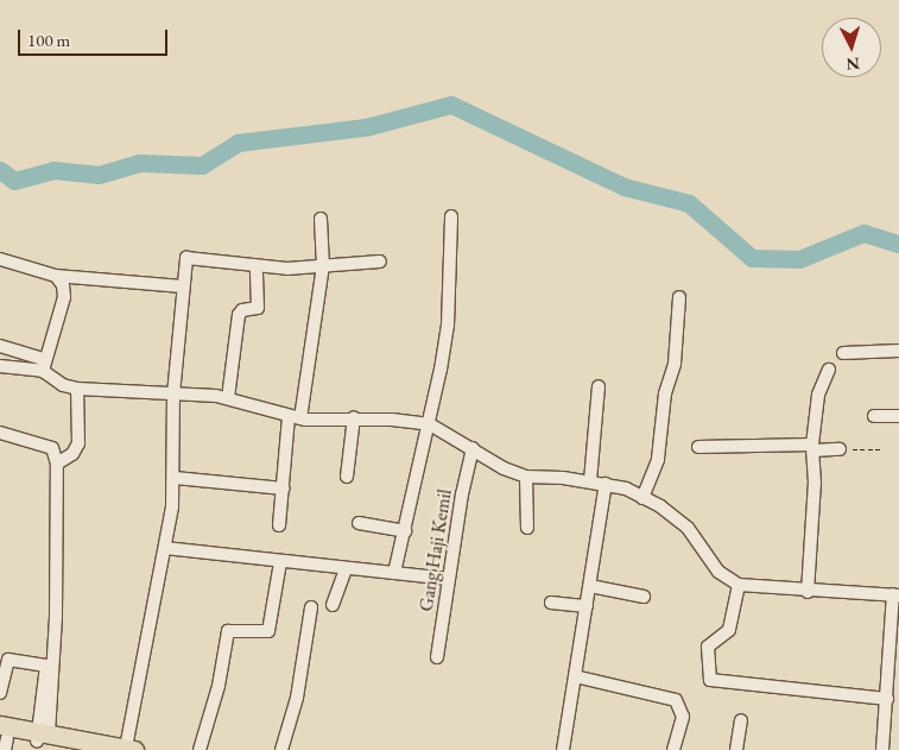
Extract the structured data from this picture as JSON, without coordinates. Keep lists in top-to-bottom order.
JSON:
{
  "streets": {
    "street": ["Gang Haji Kemil"]
  },
  "scale_bar": "100 m",
  "north": "bottom"
}
